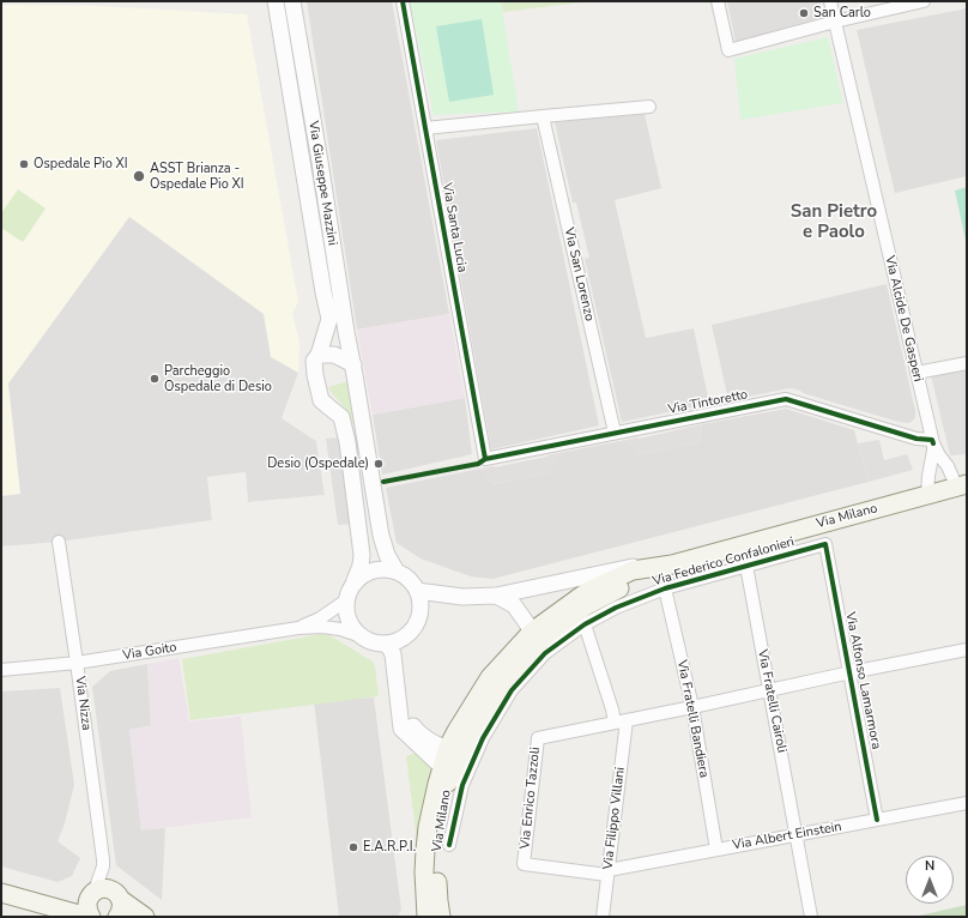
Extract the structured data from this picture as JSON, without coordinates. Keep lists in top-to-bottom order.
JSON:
{
  "streets": {
    "main road": ["Via Milano"],
    "street": [
      "Via Giuseppe Mazzini",
      "Via Santa Lucia",
      "Via San Lorenzo",
      "Via Alcide De Gasperi",
      "Via Tintoretto",
      "Via Federico Confalonieri",
      "Via Goito",
      "Via Alfonso Lamarmora",
      "Via Fratelli Cairoli",
      "Via Nizza",
      "Via Fratelli Bandiera",
      "Via Enrico Tazzoli",
      "Via Filippo Villani",
      "Via Albert Einstein"
    ]
  },
  "crossings": [
    ["Via Giuseppe Mazzini", "Via Milano"],
    ["Via Giuseppe Mazzini", "Via Goito"],
    ["Via Santa Lucia", "Via Tintoretto"],
    ["Via San Lorenzo", "Via Tintoretto"],
    ["Via Alcide De Gasperi", "Via Tintoretto"],
    ["Via Milano", "Via Federico Confalonieri"],
    ["Via Milano", "Via Goito"],
    ["Via Federico Confalonieri", "Via Alfonso Lamarmora"],
    ["Via Federico Confalonieri", "Via Fratelli Cairoli"],
    ["Via Federico Confalonieri", "Via Fratelli Bandiera"],
    ["Via Federico Confalonieri", "Via Filippo Villani"],
    ["Via Goito", "Via Nizza"],
    ["Via Alfonso Lamarmora", "Via Albert Einstein"],
    ["Via Fratelli Cairoli", "Via Albert Einstein"],
    ["Via Fratelli Bandiera", "Via Albert Einstein"],
    ["Via Enrico Tazzoli", "Via Filippo Villani"],
    ["Via Enrico Tazzoli", "Via Albert Einstein"],
    ["Via Filippo Villani", "Via Albert Einstein"]
  ],
  "districts": ["San Pietro e Paolo"],
  "places": [
    "San Carlo",
    "Ospedale Pio XI",
    "ASST Brianza - Ospedale Pio XI",
    "Parcheggio Ospedale di Desio",
    "Desio (Ospedale)",
    "E.A.R.P.I."
  ],
  "north": "top"
}
